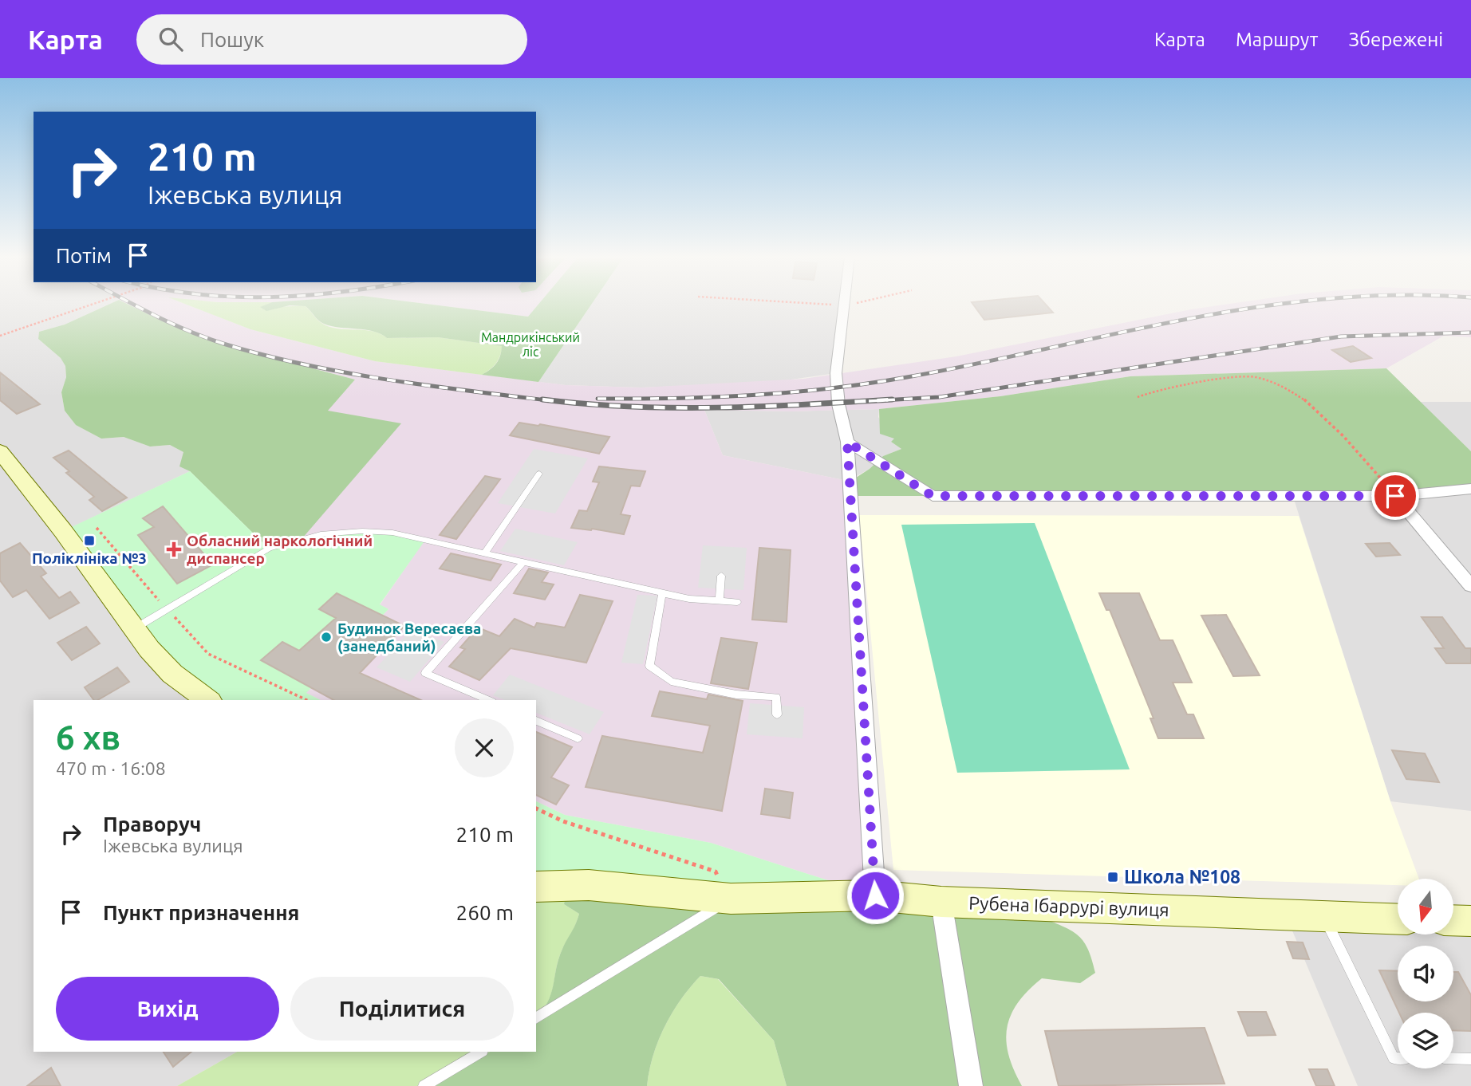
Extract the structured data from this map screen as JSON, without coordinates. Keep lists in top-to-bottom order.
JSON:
{
  "streets": {
    "main road": ["Рубена Ібаррурі вулиця"]
  },
  "parks": ["Мандрикінський ліс"],
  "places": {
    "transit": ["Поліклініка №3", "Школа №108"],
    "health": ["Обласний наркологічний диспансер"],
    "other": ["Будинок Вересаєва (занедбаний)"]
  },
  "north": "bottom",
  "page": {
    "header": "Карта",
    "search": "Пошук",
    "nav": ["Карта", "Маршрут", "Збережені"],
    "turn": ["210 m", "Іжевська вулиця"],
    "then": "Потім",
    "heading": ["6 хв", "470 m · 16:08"],
    "list": [
      {
        "name": "Праворуч",
        "note": "Іжевська вулиця",
        "value": "210 m"
      },
      {
        "name": "Пункт призначення",
        "value": "260 m"
      }
    ],
    "buttons": ["Вихід", "Поділитися"]
  }
}
